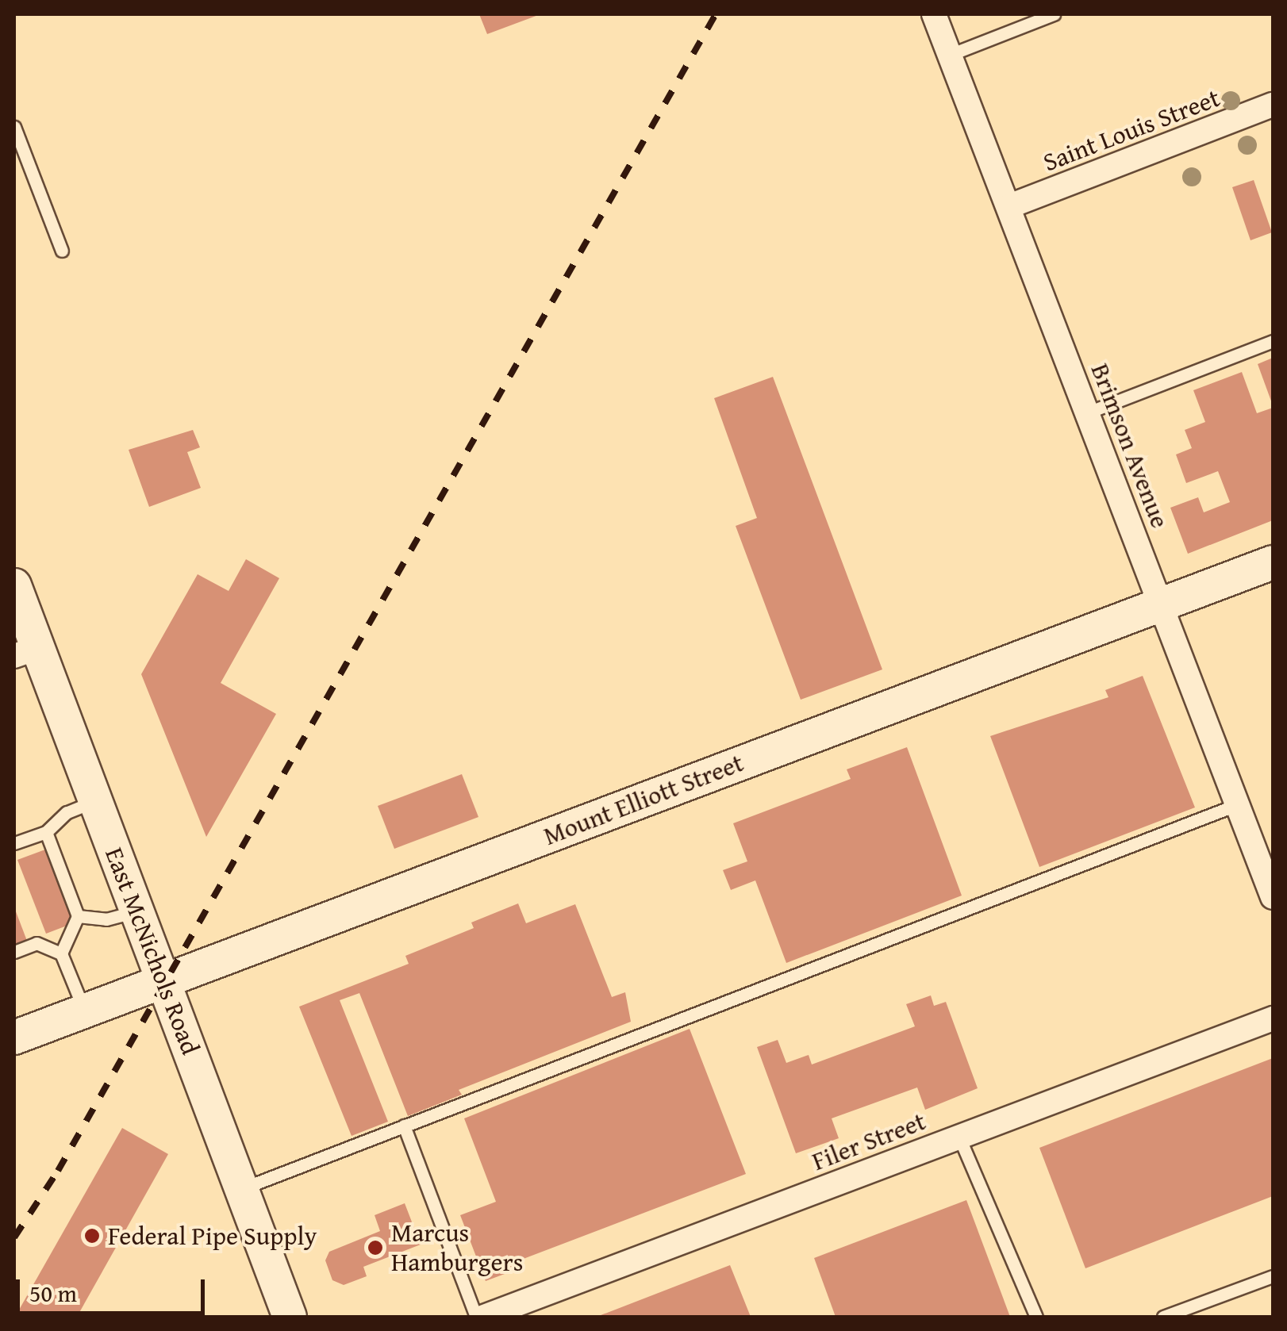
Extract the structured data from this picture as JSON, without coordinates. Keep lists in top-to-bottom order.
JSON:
{
  "streets": {
    "street": [
      "Saint Louis Street",
      "Brimson Avenue",
      "Mount Elliott Street",
      "East McNichols Road",
      "Filer Street"
    ]
  },
  "crossings": [
    ["Saint Louis Street", "Brimson Avenue"],
    ["Brimson Avenue", "Mount Elliott Street"],
    ["Mount Elliott Street", "East McNichols Road"]
  ],
  "places": ["Federal Pipe Supply", "Marcus Hamburgers"],
  "scale_bar": "50 m"
}
